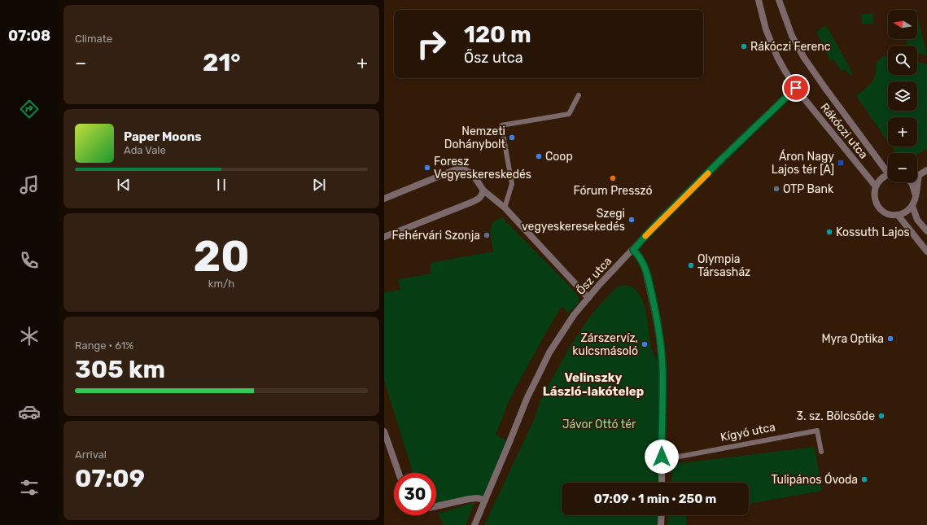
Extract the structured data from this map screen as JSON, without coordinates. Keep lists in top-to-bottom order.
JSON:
{
  "streets": {
    "street": ["Rákóczi utca", "Ősz utca"],
    "lane": ["Kígyó utca"]
  },
  "crossings": [
    ["Rákóczi utca", "Ősz utca"]
  ],
  "districts": ["Velinszky László-lakótelep"],
  "parks": ["Jávor Ottó tér"],
  "places": {
    "other": [
      "Rákóczi Ferenc",
      "Nemzeti Dohánybolt",
      "Coop",
      "Foresz Vegyeskereskedés",
      "Fórum Presszó",
      "OTP Bank",
      "Szegi vegyeskeresekedés",
      "Kossuth Lajos",
      "Fehérvári Szonja",
      "Olympia Társasház",
      "Myra Optika",
      "Zárszervíz, kulcsmásoló",
      "3. sz. Bölcsőde",
      "Tulipános Óvoda"
    ],
    "transit": ["Áron Nagy Lajos tér [A]"]
  },
  "north": "left",
  "page": {
    "tabs": "07:08",
    "tile": [
      "Climate",
      ["20", "km/h"],
      ["Range · 61%", "305 km"],
      ["Arrival", "07:09"]
    ],
    "map_buttons": ["+", "−"],
    "turn": ["120 m", "Ősz utca"],
    "heat": ["−", "21°", "+"],
    "song": ["Paper Moons", "Ada Vale"],
    "limit": "30",
    "trip": "07:09 · 1 min · 250 m"
  }
}
